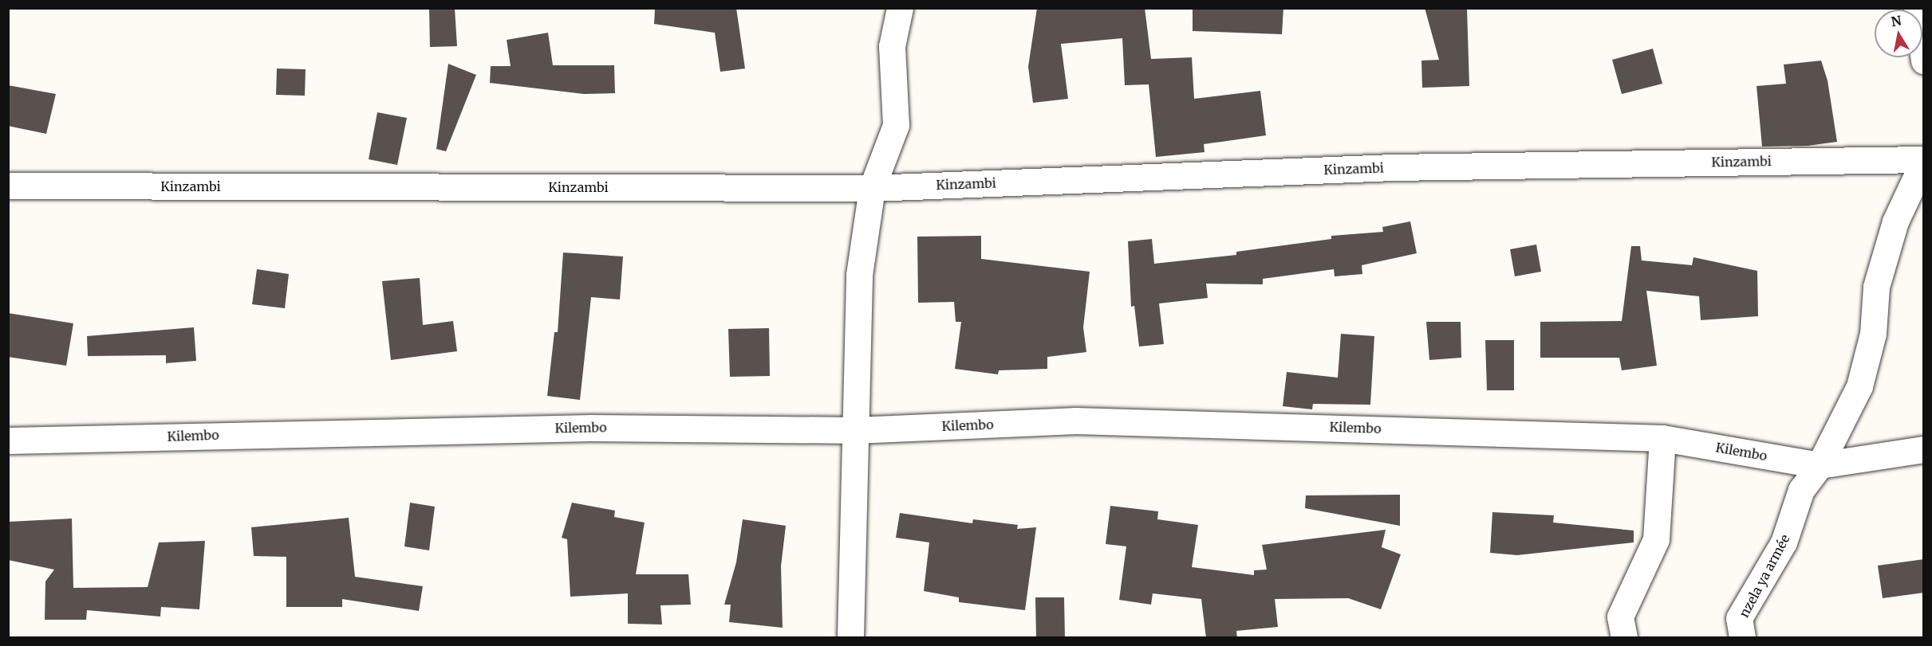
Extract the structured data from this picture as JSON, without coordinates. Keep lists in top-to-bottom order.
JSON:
{
  "streets": {
    "street": ["Kinzambi", "Kilembo", "nzela ya armée"]
  },
  "crossings": [
    ["Kinzambi", "nzela ya armée"],
    ["Kilembo", "nzela ya armée"]
  ],
  "north": "top"
}
